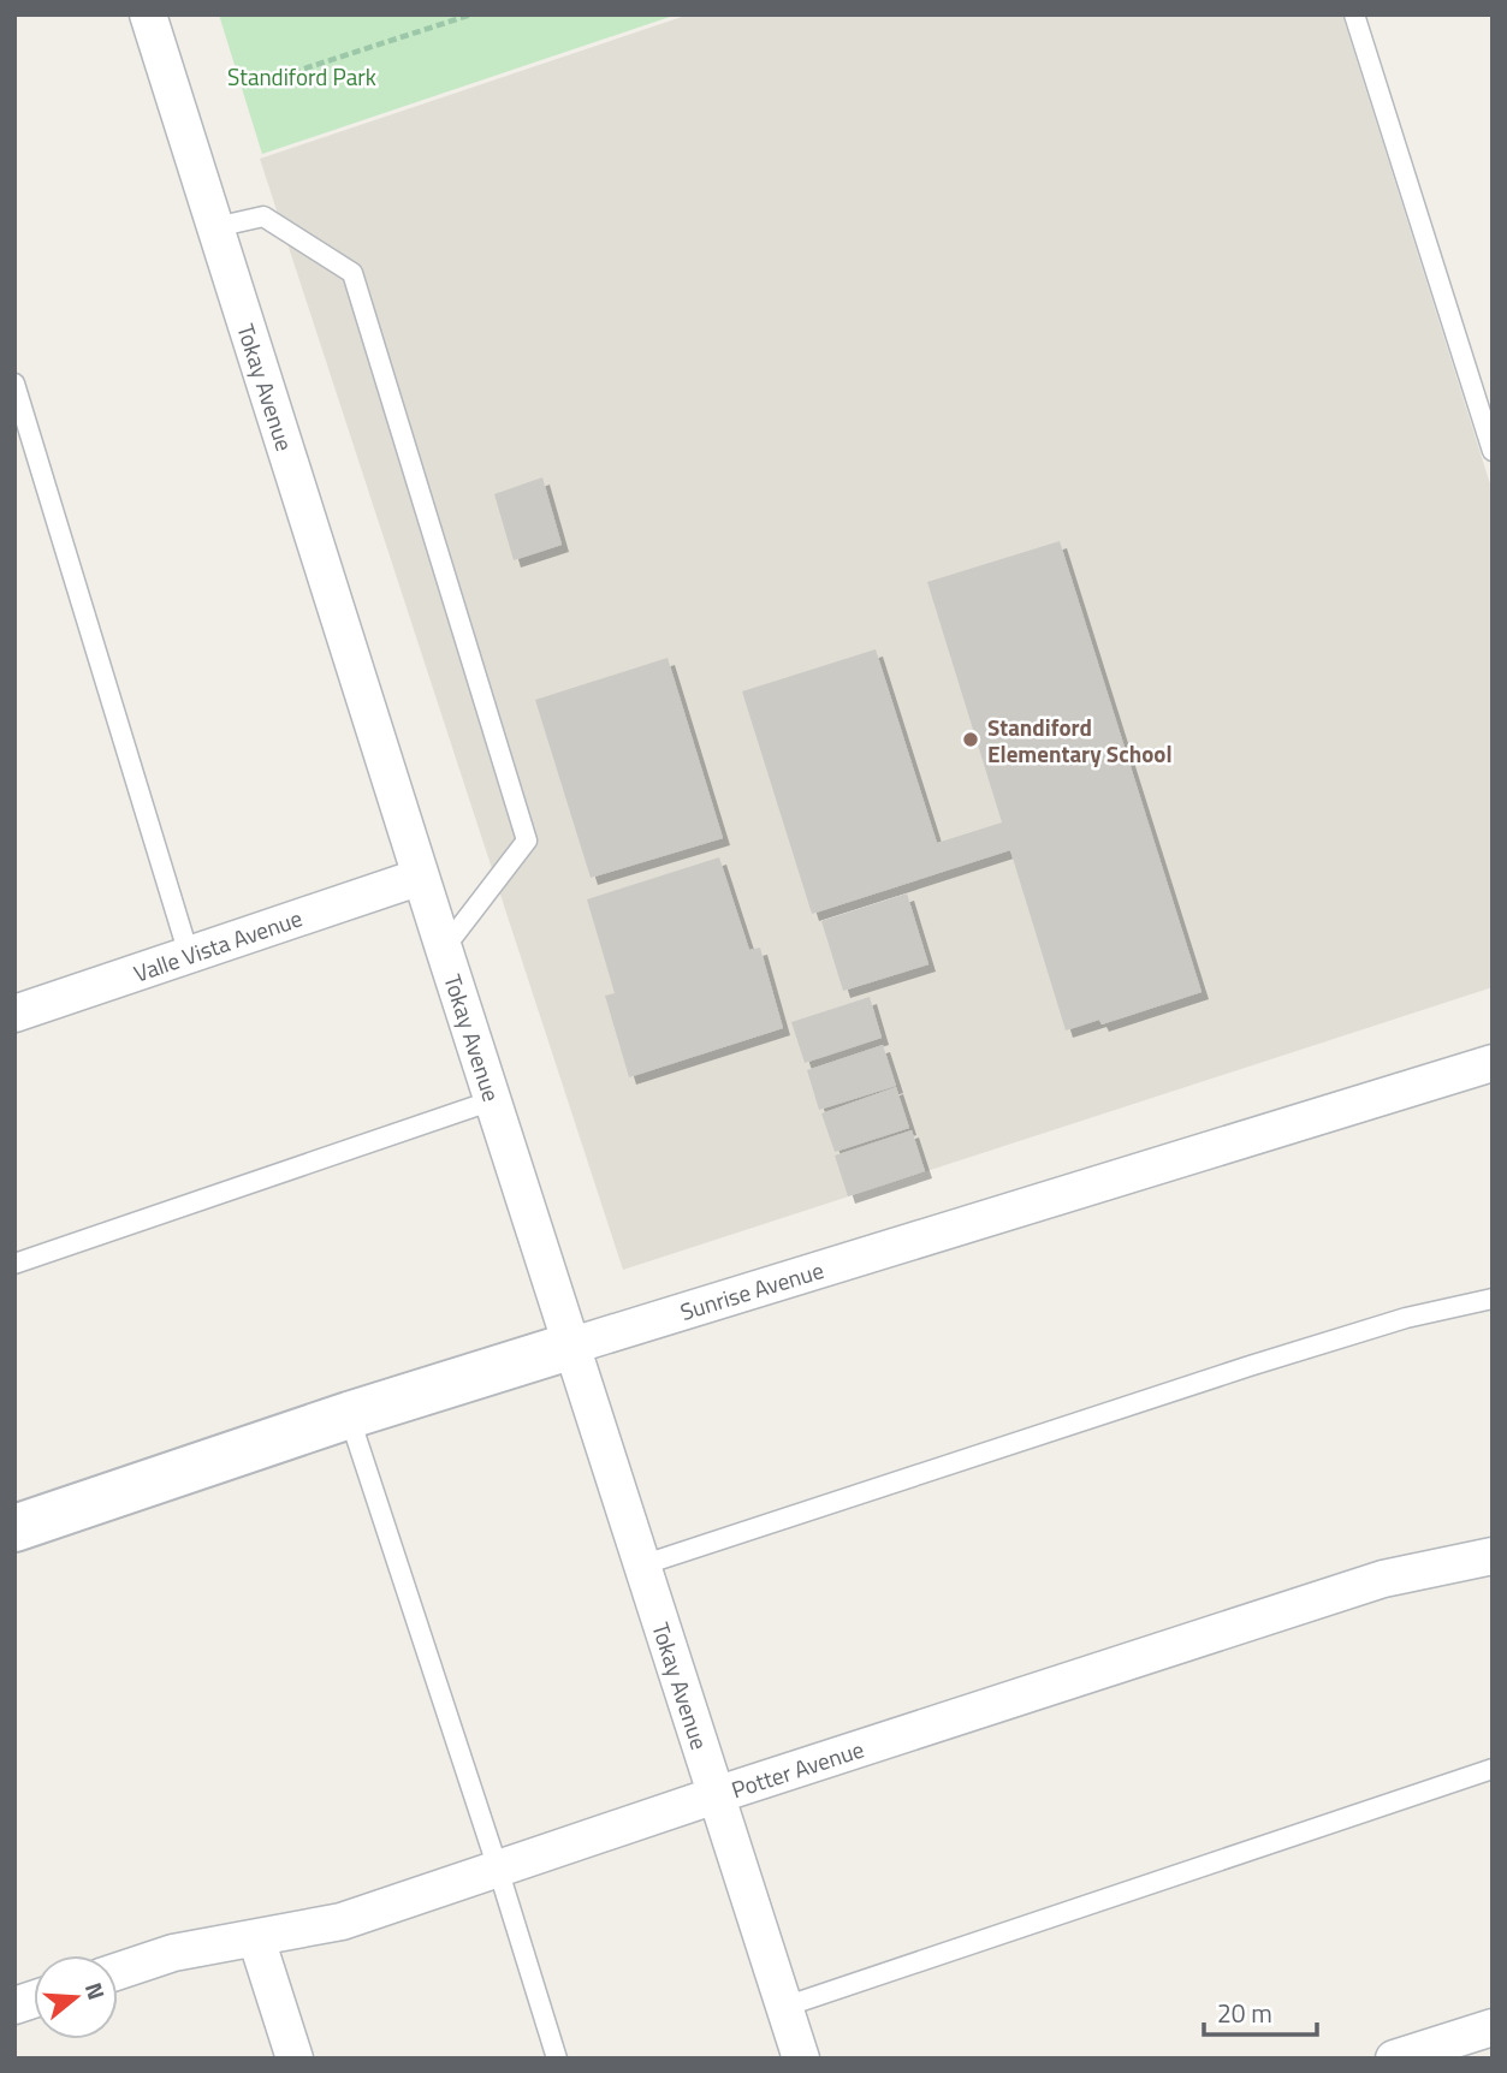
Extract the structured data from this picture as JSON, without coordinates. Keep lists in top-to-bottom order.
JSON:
{
  "streets": {
    "street": [
      "Tokay Avenue",
      "Valle Vista Avenue",
      "Sunrise Avenue",
      "Potter Avenue"
    ]
  },
  "crossings": [
    ["Tokay Avenue", "Valle Vista Avenue"],
    ["Tokay Avenue", "Sunrise Avenue"],
    ["Tokay Avenue", "Potter Avenue"]
  ],
  "parks": ["Standiford Park"],
  "places": ["Standiford Elementary School"],
  "scale_bar": "20 m",
  "north": "right"
}
